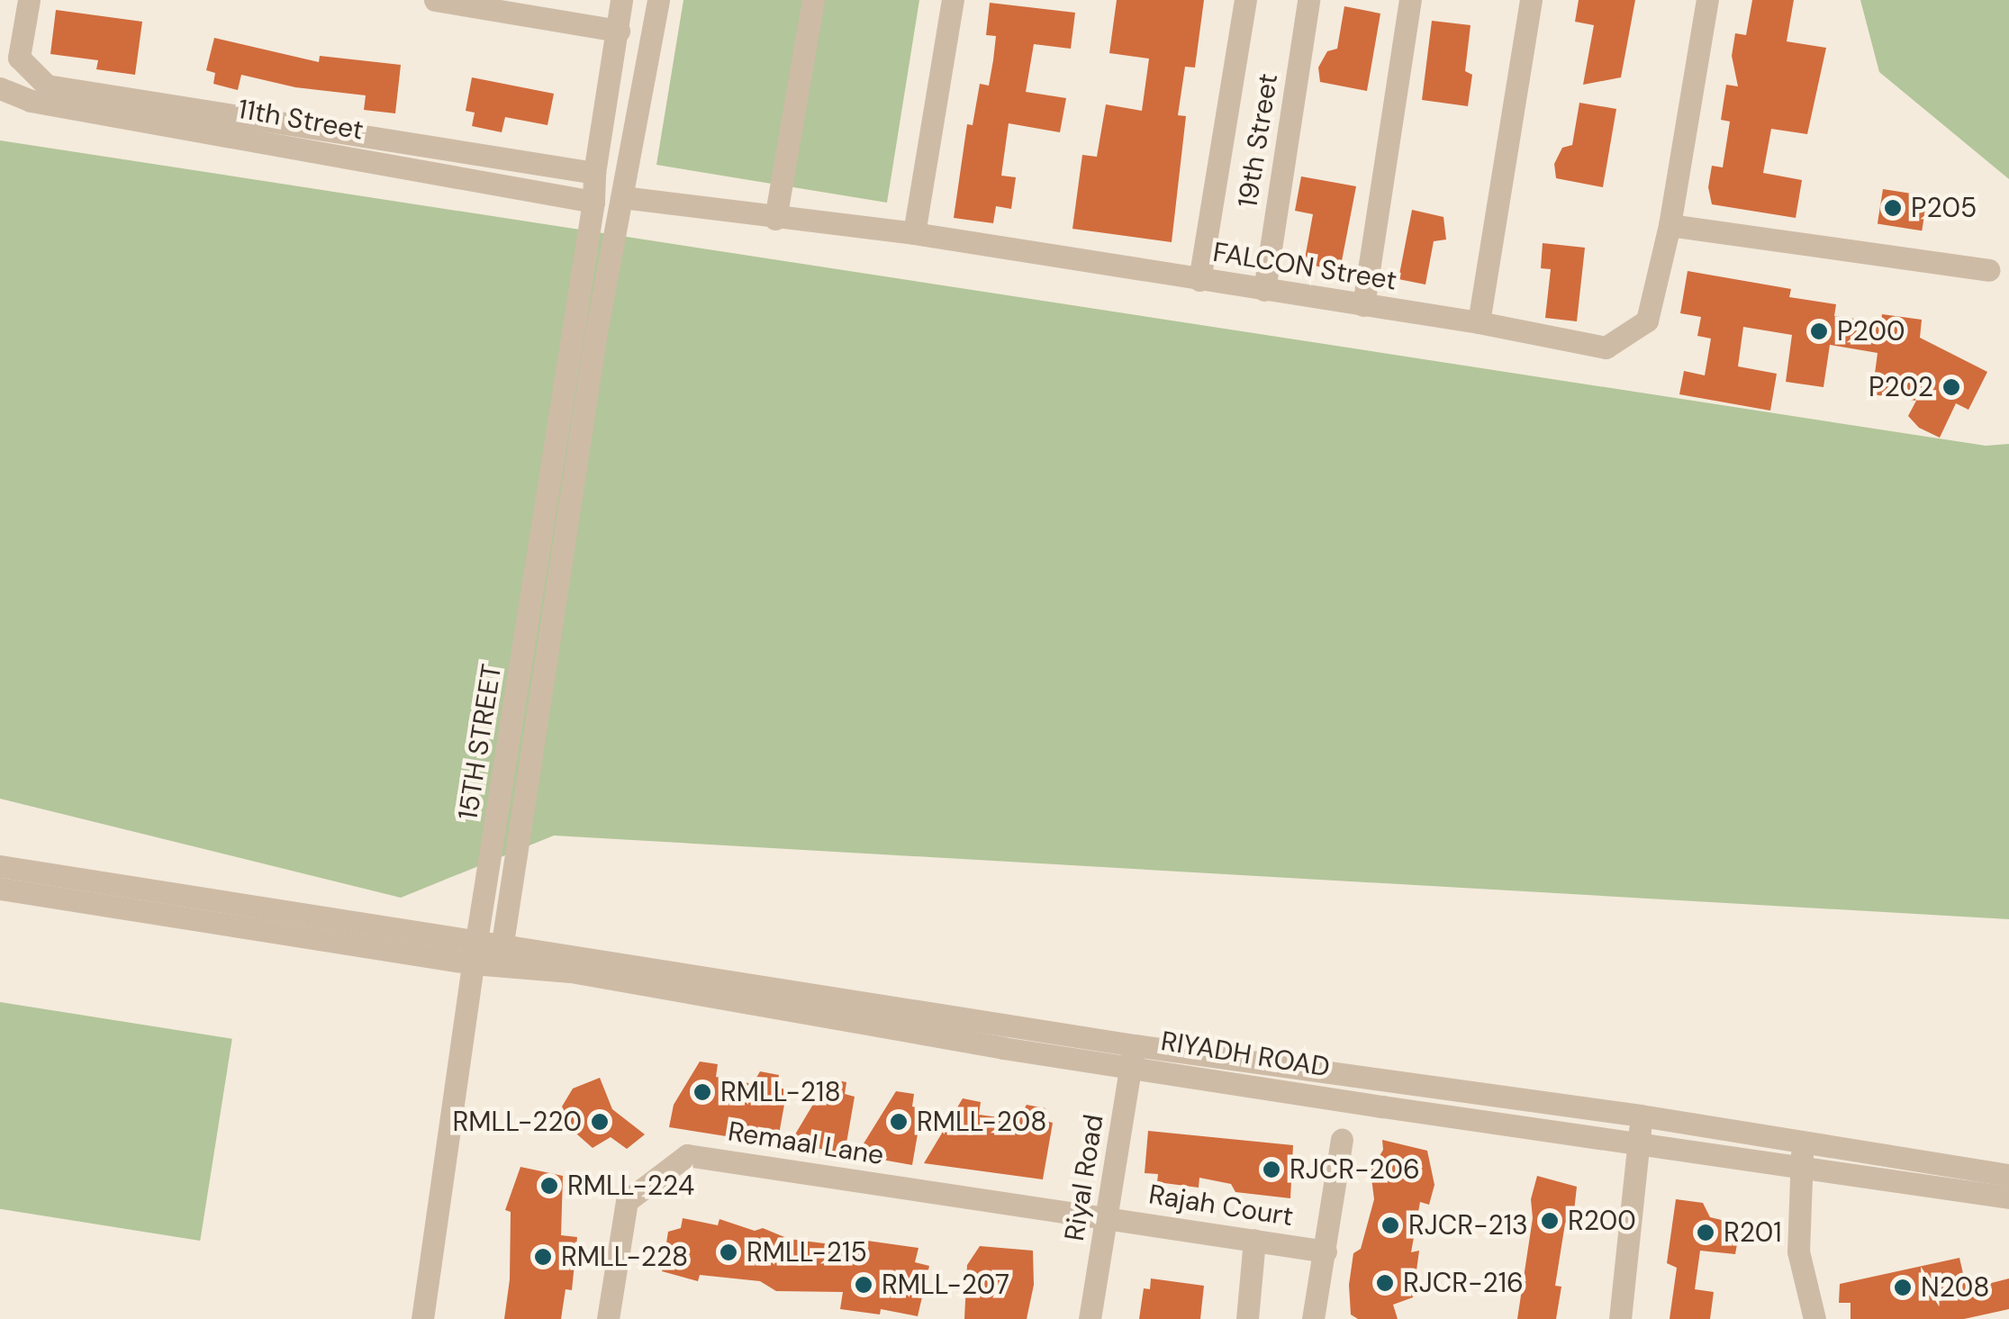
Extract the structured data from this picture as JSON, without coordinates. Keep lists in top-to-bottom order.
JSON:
{
  "streets": {
    "street": [
      "11th Street",
      "19th Street",
      "FALCON Street",
      "15TH STREET",
      "RIYADH ROAD",
      "Remaal Lane",
      "Riyal Road",
      "Rajah Court"
    ]
  },
  "crossings": [
    ["11th Street", "15TH STREET"],
    ["19th Street", "FALCON Street"],
    ["15TH STREET", "RIYADH ROAD"],
    ["RIYADH ROAD", "Riyal Road"],
    ["Remaal Lane", "Riyal Road"],
    ["Remaal Lane", "Rajah Court"],
    ["Riyal Road", "Rajah Court"]
  ],
  "places": [
    "P205",
    "P200",
    "P202",
    "RMLL-218",
    "RMLL-220",
    "RMLL-208",
    "RJCR-206",
    "RMLL-224",
    "R200",
    "RJCR-213",
    "R201",
    "RMLL-215",
    "RMLL-228",
    "RJCR-216",
    "RMLL-207",
    "N208"
  ]
}
